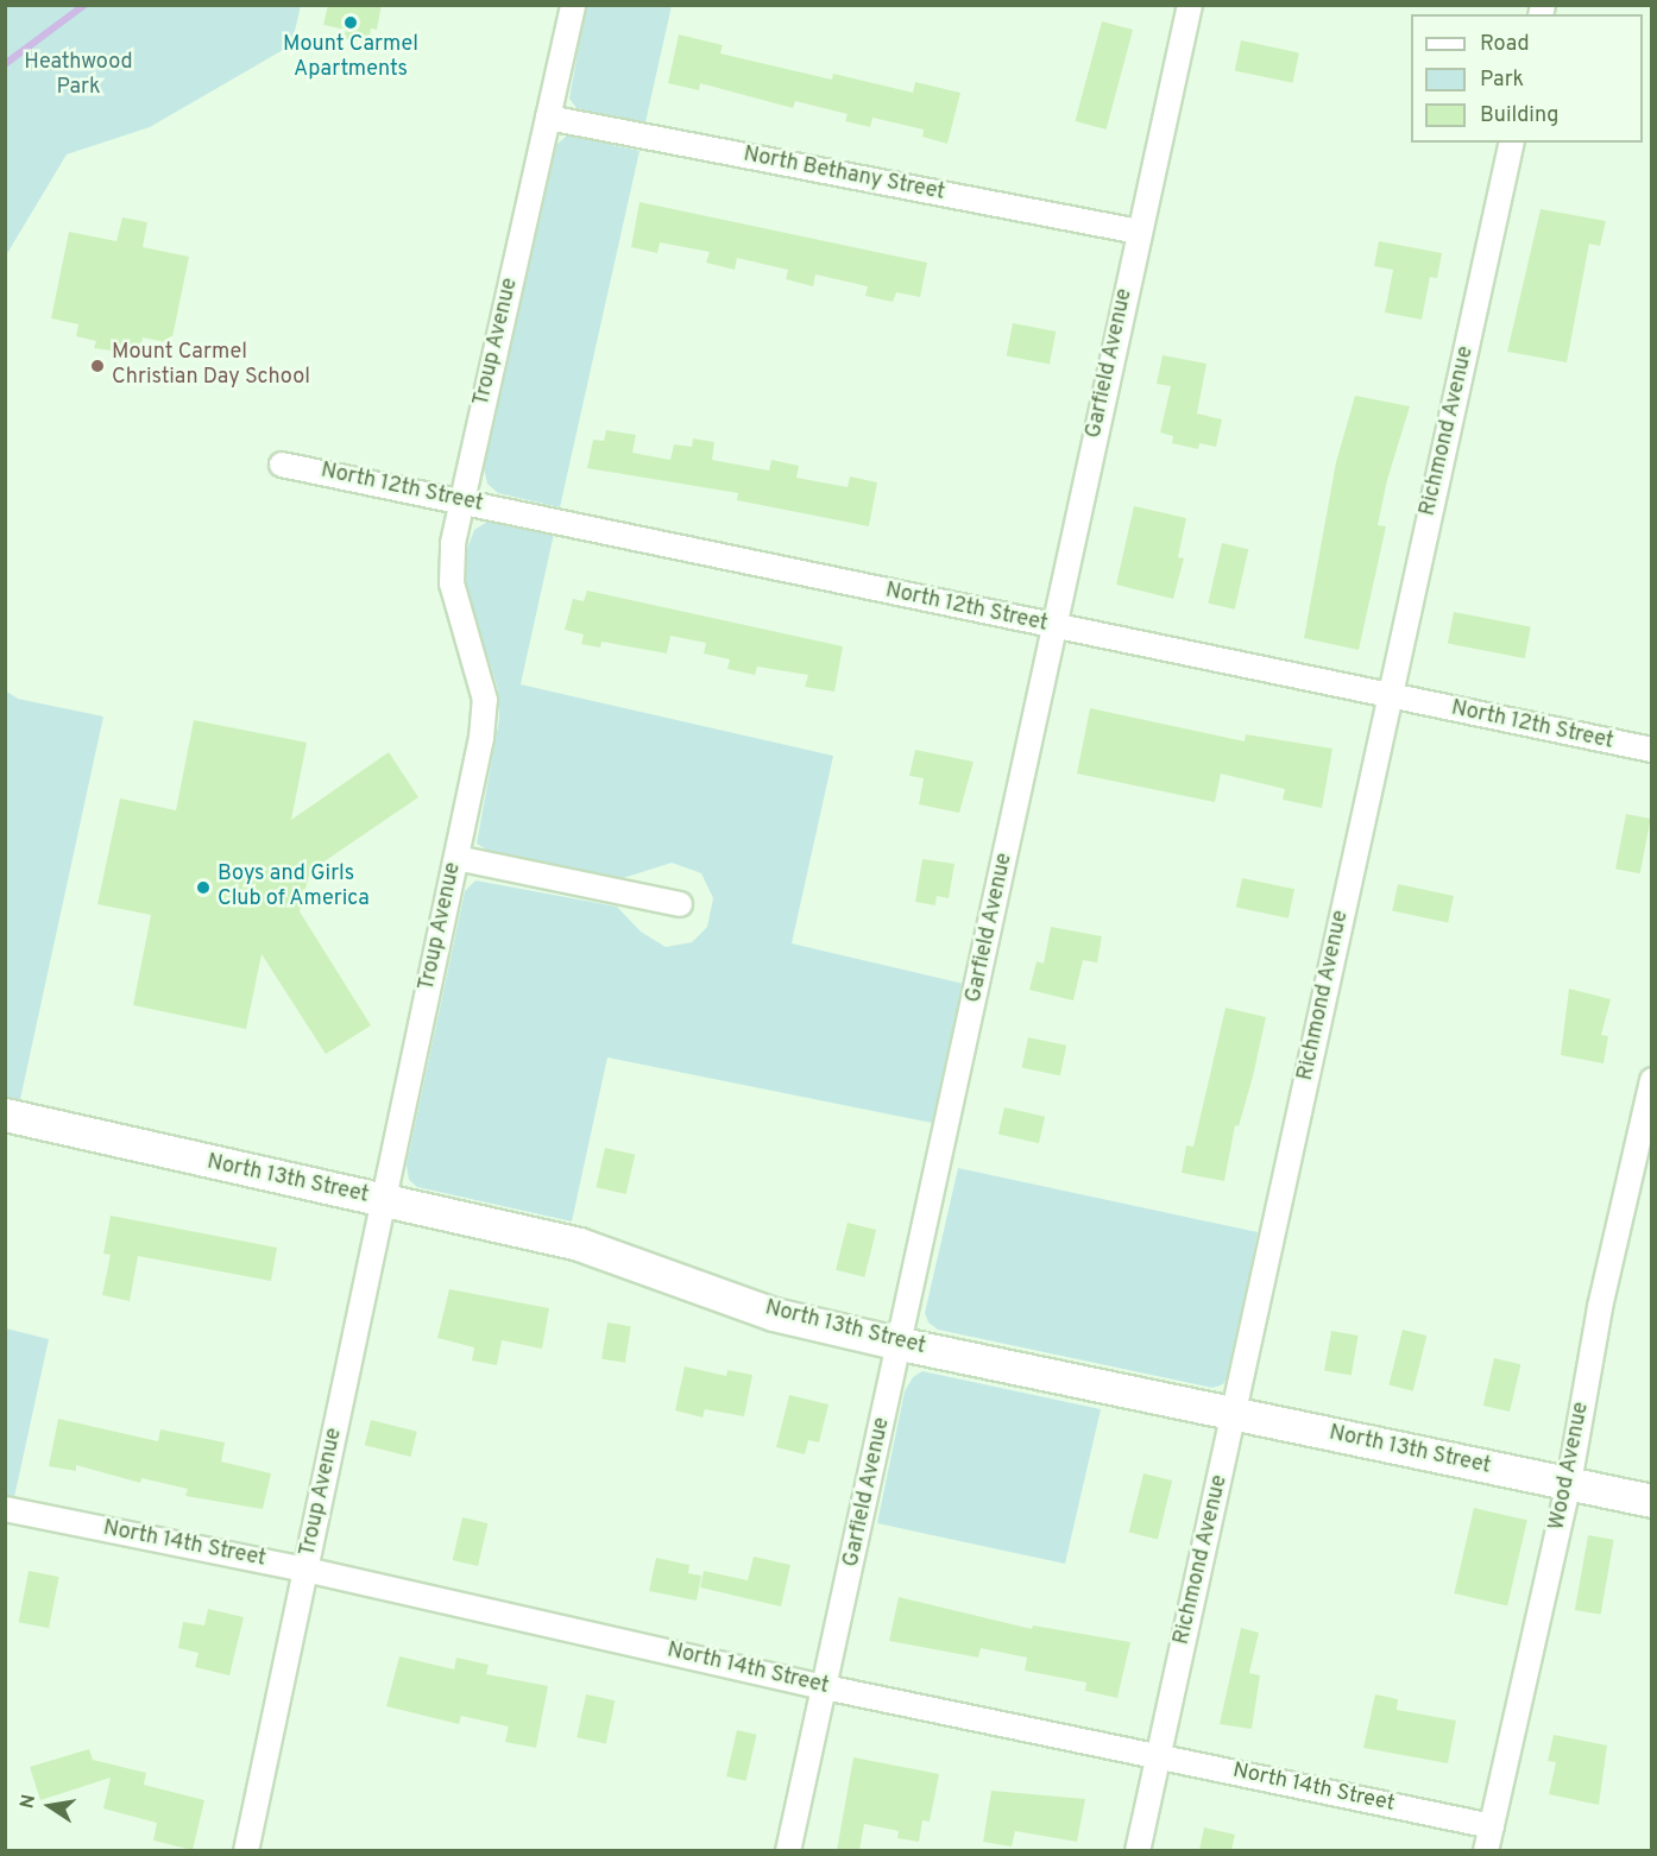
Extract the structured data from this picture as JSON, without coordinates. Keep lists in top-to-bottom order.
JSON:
{
  "streets": {
    "street": [
      "North Bethany Street",
      "Troup Avenue",
      "Garfield Avenue",
      "Richmond Avenue",
      "North 12th Street",
      "North 13th Street",
      "Wood Avenue",
      "North 14th Street"
    ]
  },
  "crossings": [
    ["North Bethany Street", "Troup Avenue"],
    ["North Bethany Street", "Garfield Avenue"],
    ["Troup Avenue", "North 12th Street"],
    ["Troup Avenue", "North 13th Street"],
    ["Troup Avenue", "North 14th Street"],
    ["Garfield Avenue", "North 12th Street"],
    ["Garfield Avenue", "North 13th Street"],
    ["Garfield Avenue", "North 14th Street"],
    ["Richmond Avenue", "North 12th Street"],
    ["Richmond Avenue", "North 13th Street"],
    ["Richmond Avenue", "North 14th Street"],
    ["North 13th Street", "Wood Avenue"],
    ["Wood Avenue", "North 14th Street"]
  ],
  "parks": ["Heathwood Park"],
  "places": ["Mount Carmel Apartments", "Mount Carmel Christian Day School", "Boys and Girls Club of America"],
  "legend": ["Road", "Park", "Building"],
  "north": "left"
}
